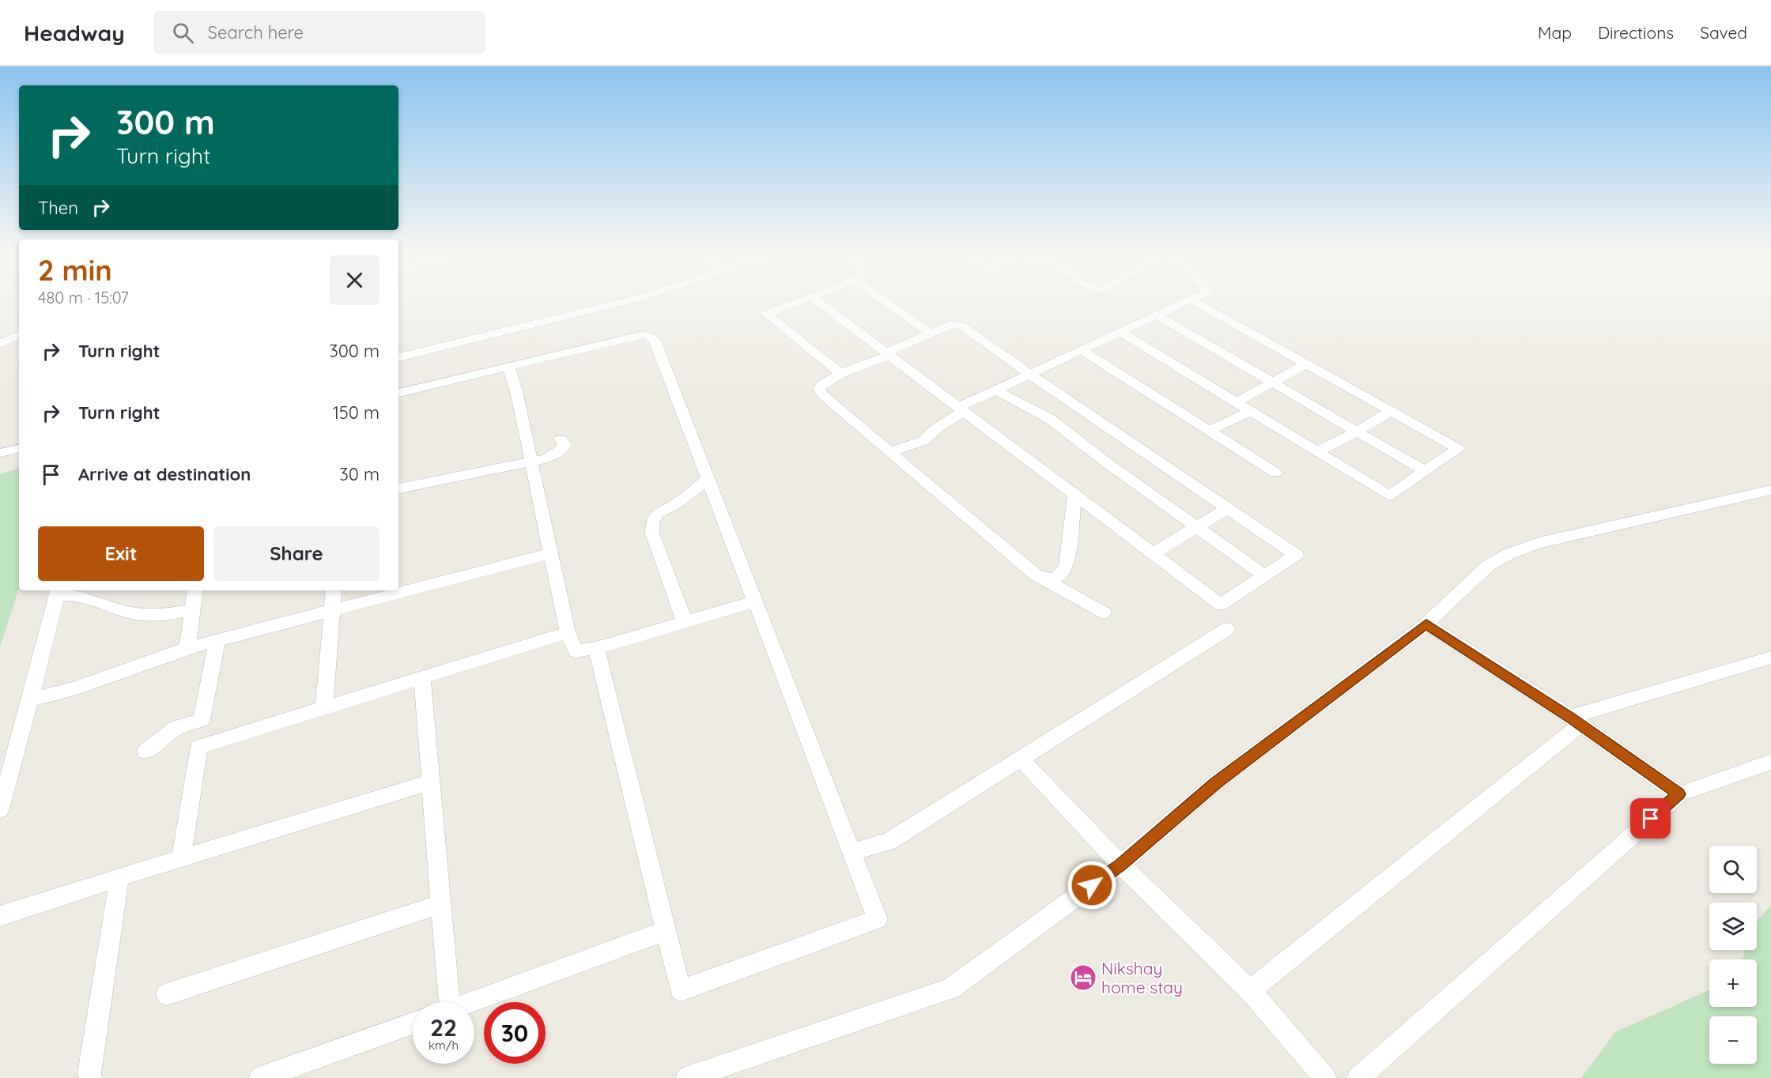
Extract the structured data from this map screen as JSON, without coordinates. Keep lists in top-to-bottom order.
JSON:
{
  "places": {
    "hotel": ["Nikshay home stay"]
  },
  "page": {
    "header": "Headway",
    "search": "Search here",
    "nav": ["Map", "Directions", "Saved"],
    "turn": ["300 m", "Turn right"],
    "then": "Then",
    "heading": ["2 min", "480 m · 15:07"],
    "list": [
      {
        "name": "Turn right",
        "value": "300 m"
      },
      {
        "name": "Turn right",
        "value": "150 m"
      },
      {
        "name": "Arrive at destination",
        "value": "30 m"
      }
    ],
    "buttons": ["Exit", "Share"],
    "map_buttons": ["+", "−"],
    "speed": "22 km/h",
    "limit": "30"
  }
}
